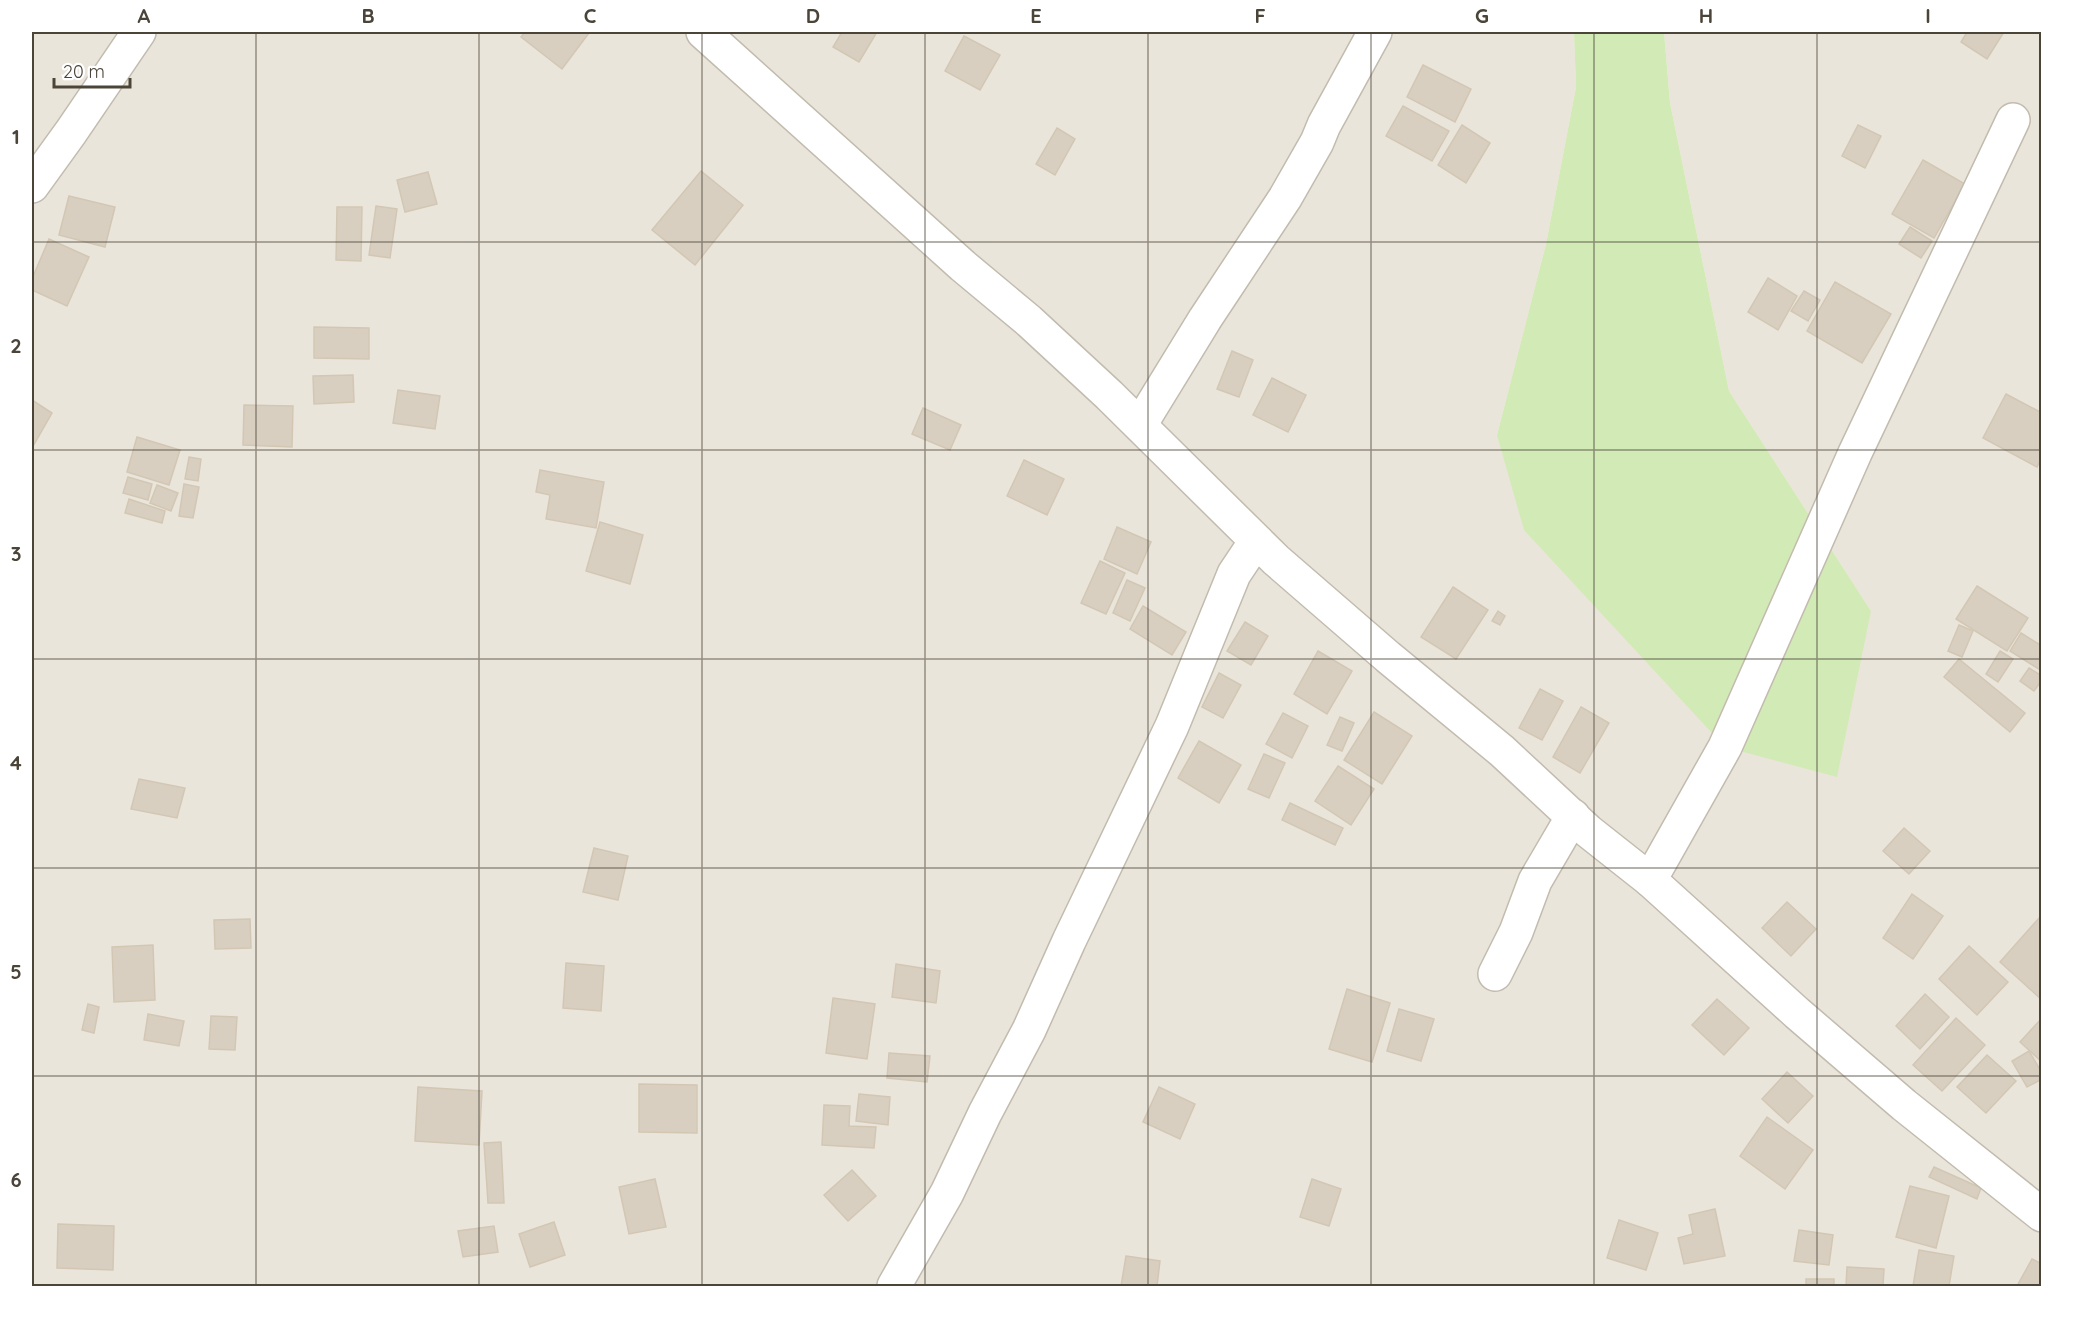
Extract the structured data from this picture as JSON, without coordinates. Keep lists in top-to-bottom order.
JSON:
{
  "scale_bar": "20 m",
  "grid": {
    "columns": [
      "A",
      "B",
      "C",
      "D",
      "E",
      "F",
      "G",
      "H",
      "I"
    ],
    "rows": [
      "1",
      "2",
      "3",
      "4",
      "5",
      "6"
    ]
  }
}
